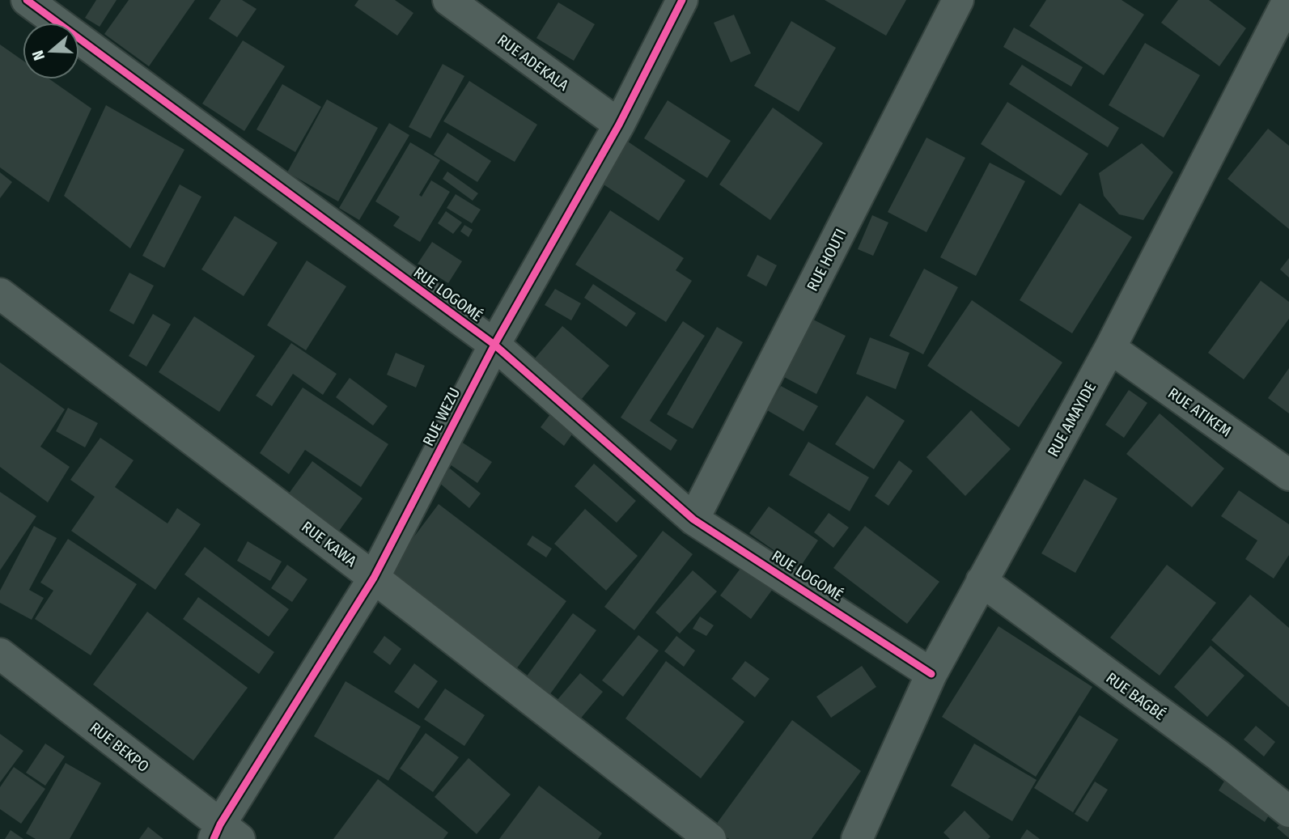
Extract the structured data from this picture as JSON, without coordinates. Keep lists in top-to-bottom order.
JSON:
{
  "streets": {
    "street": [
      "RUE ADEKALA",
      "RUE HOUTI",
      "RUE LOGOMÉ",
      "RUE ATIKEM",
      "RUE WEZU",
      "RUE AMAYIDE",
      "RUE KAWA",
      "RUE BAGBÉ",
      "RUE BEKPO"
    ]
  },
  "crossings": [
    ["RUE ADEKALA", "RUE WEZU"],
    ["RUE HOUTI", "RUE LOGOMÉ"],
    ["RUE LOGOMÉ", "RUE WEZU"],
    ["RUE LOGOMÉ", "RUE AMAYIDE"],
    ["RUE ATIKEM", "RUE AMAYIDE"],
    ["RUE WEZU", "RUE KAWA"],
    ["RUE WEZU", "RUE BEKPO"],
    ["RUE AMAYIDE", "RUE BAGBÉ"]
  ],
  "north": "left"
}
